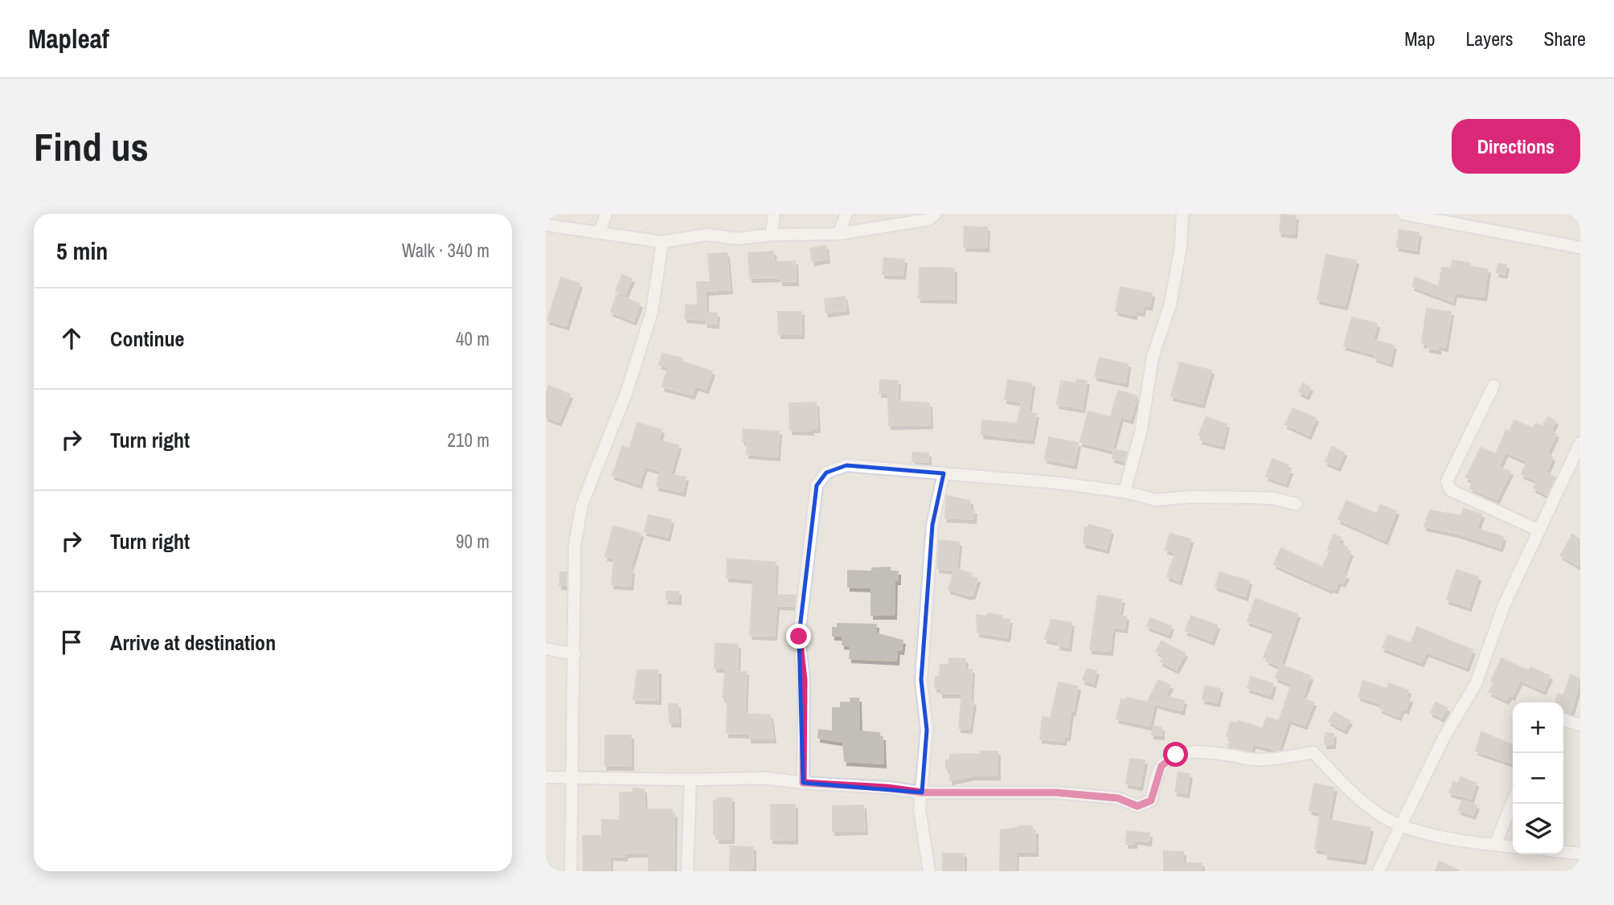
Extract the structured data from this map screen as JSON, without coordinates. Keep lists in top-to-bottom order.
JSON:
{
  "page": {
    "header": "Mapleaf",
    "nav": ["Map", "Layers", "Share"],
    "buttons": "Directions",
    "title": "Find us",
    "heading": ["5 min", "Walk · 340 m"],
    "list": [
      ["Continue", "40 m"],
      ["Turn right", "210 m"],
      ["Turn right", "90 m"],
      "Arrive at destination"
    ],
    "map_buttons": ["+", "−"]
  }
}
